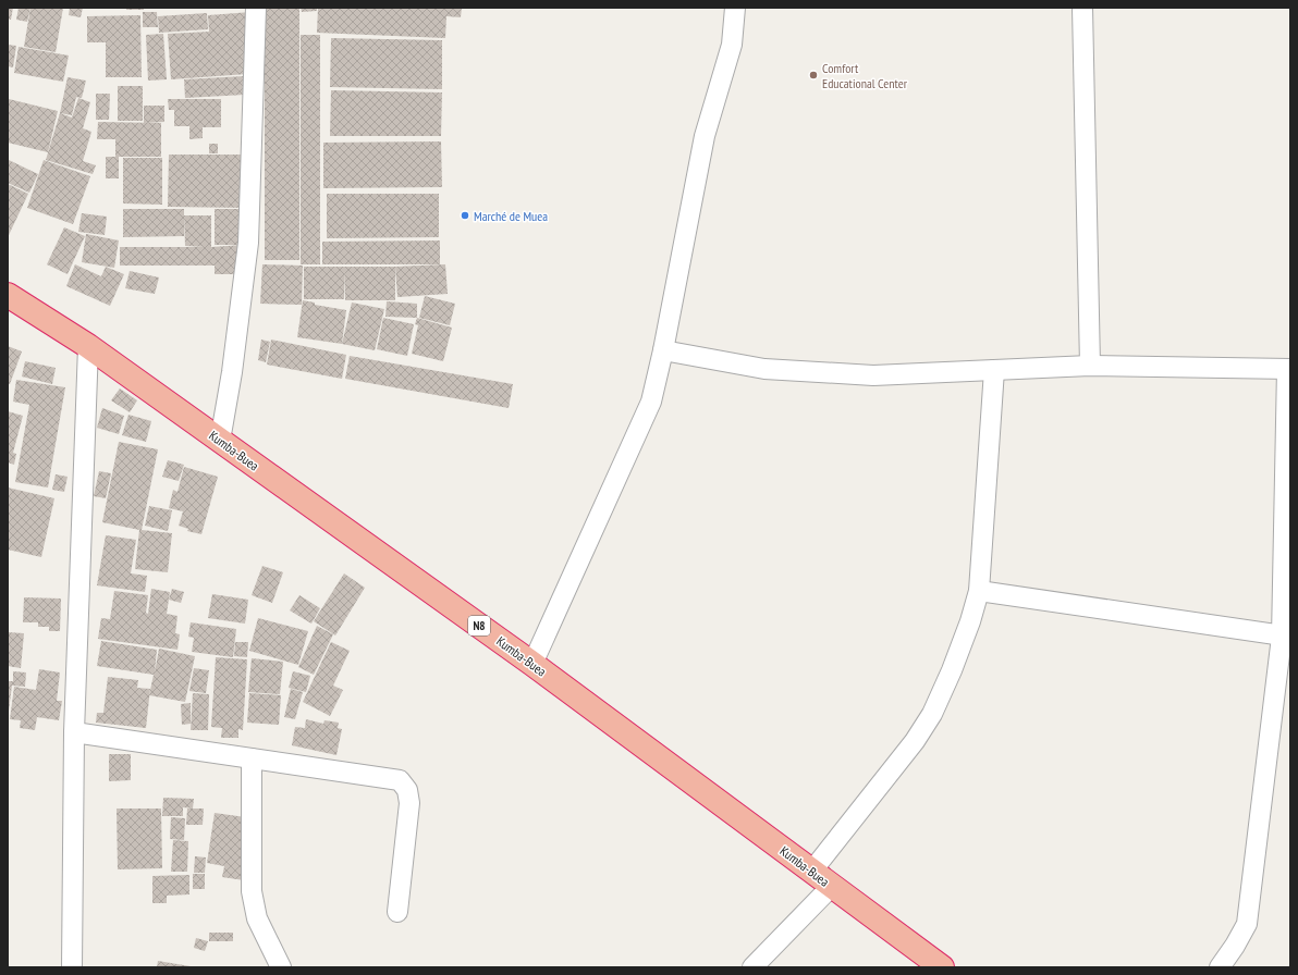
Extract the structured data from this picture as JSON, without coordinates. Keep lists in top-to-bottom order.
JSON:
{
  "streets": {
    "highway": ["Kumba-Buea", "N8"]
  },
  "places": ["Comfort Educational Center", "Marché de Muea"]
}
